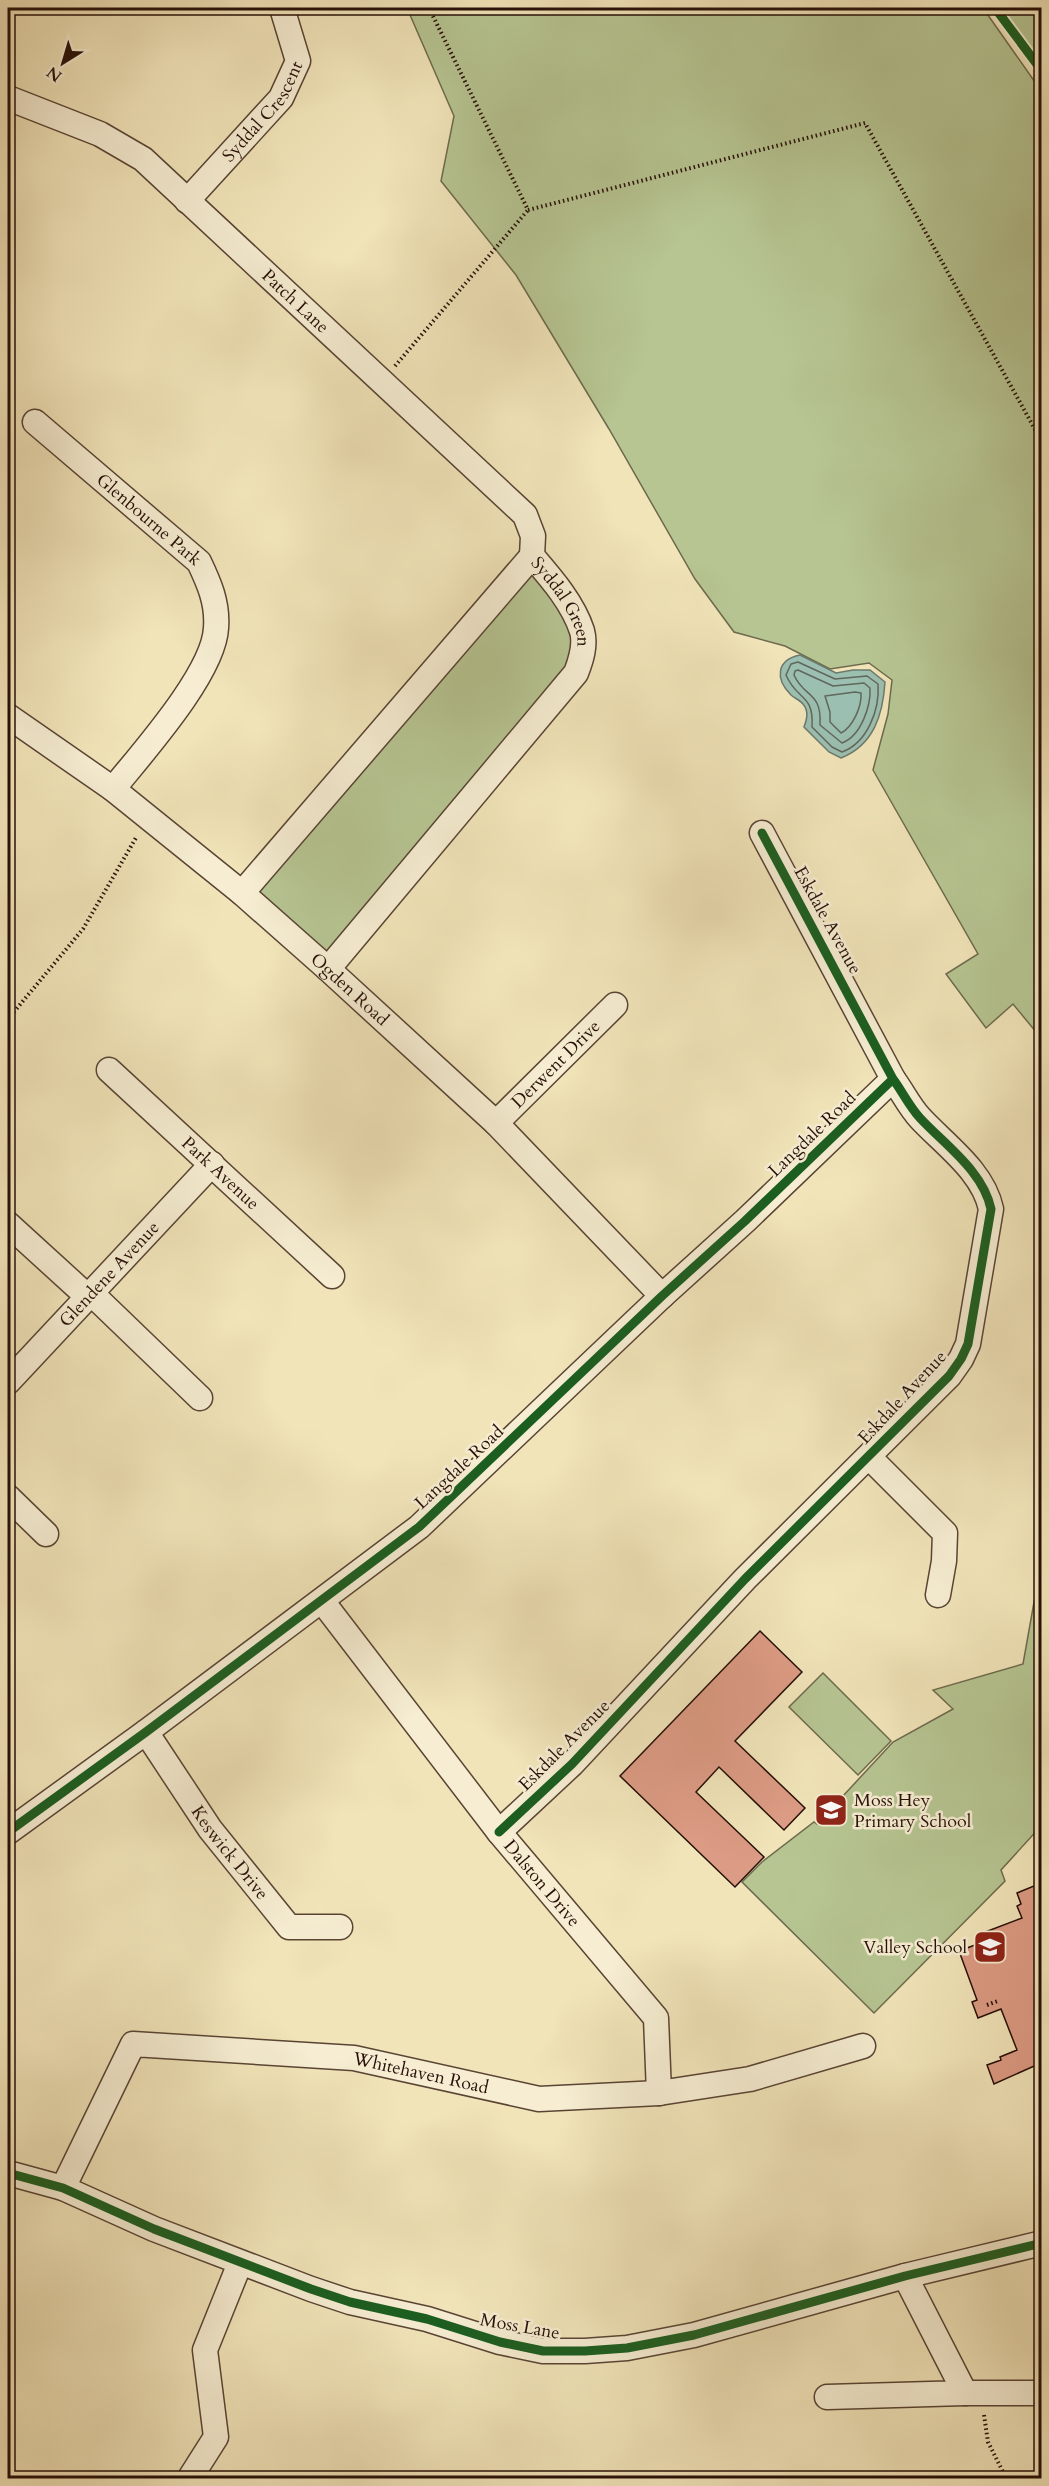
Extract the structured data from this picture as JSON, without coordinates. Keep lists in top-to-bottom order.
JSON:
{
  "streets": {
    "street": [
      "Syddal Crescent",
      "Patch Lane",
      "Glenbourne Park",
      "Syddal Green",
      "Eskdale Avenue",
      "Ogden Road",
      "Derwent Drive",
      "Langdale Road",
      "Park Avenue",
      "Glendene Avenue",
      "Keswick Drive",
      "Dalston Drive",
      "Whitehaven Road",
      "Moss Lane"
    ]
  },
  "crossings": [
    ["Syddal Crescent", "Patch Lane"],
    ["Patch Lane", "Syddal Green"],
    ["Glenbourne Park", "Ogden Road"],
    ["Syddal Green", "Ogden Road"],
    ["Eskdale Avenue", "Langdale Road"],
    ["Eskdale Avenue", "Dalston Drive"],
    ["Ogden Road", "Derwent Drive"],
    ["Ogden Road", "Langdale Road"],
    ["Langdale Road", "Keswick Drive"],
    ["Langdale Road", "Dalston Drive"],
    ["Park Avenue", "Glendene Avenue"],
    ["Dalston Drive", "Whitehaven Road"],
    ["Whitehaven Road", "Moss Lane"]
  ],
  "places": {
    "school or university": ["Moss Hey Primary School", "Valley School"]
  },
  "north": "bottom left"
}
